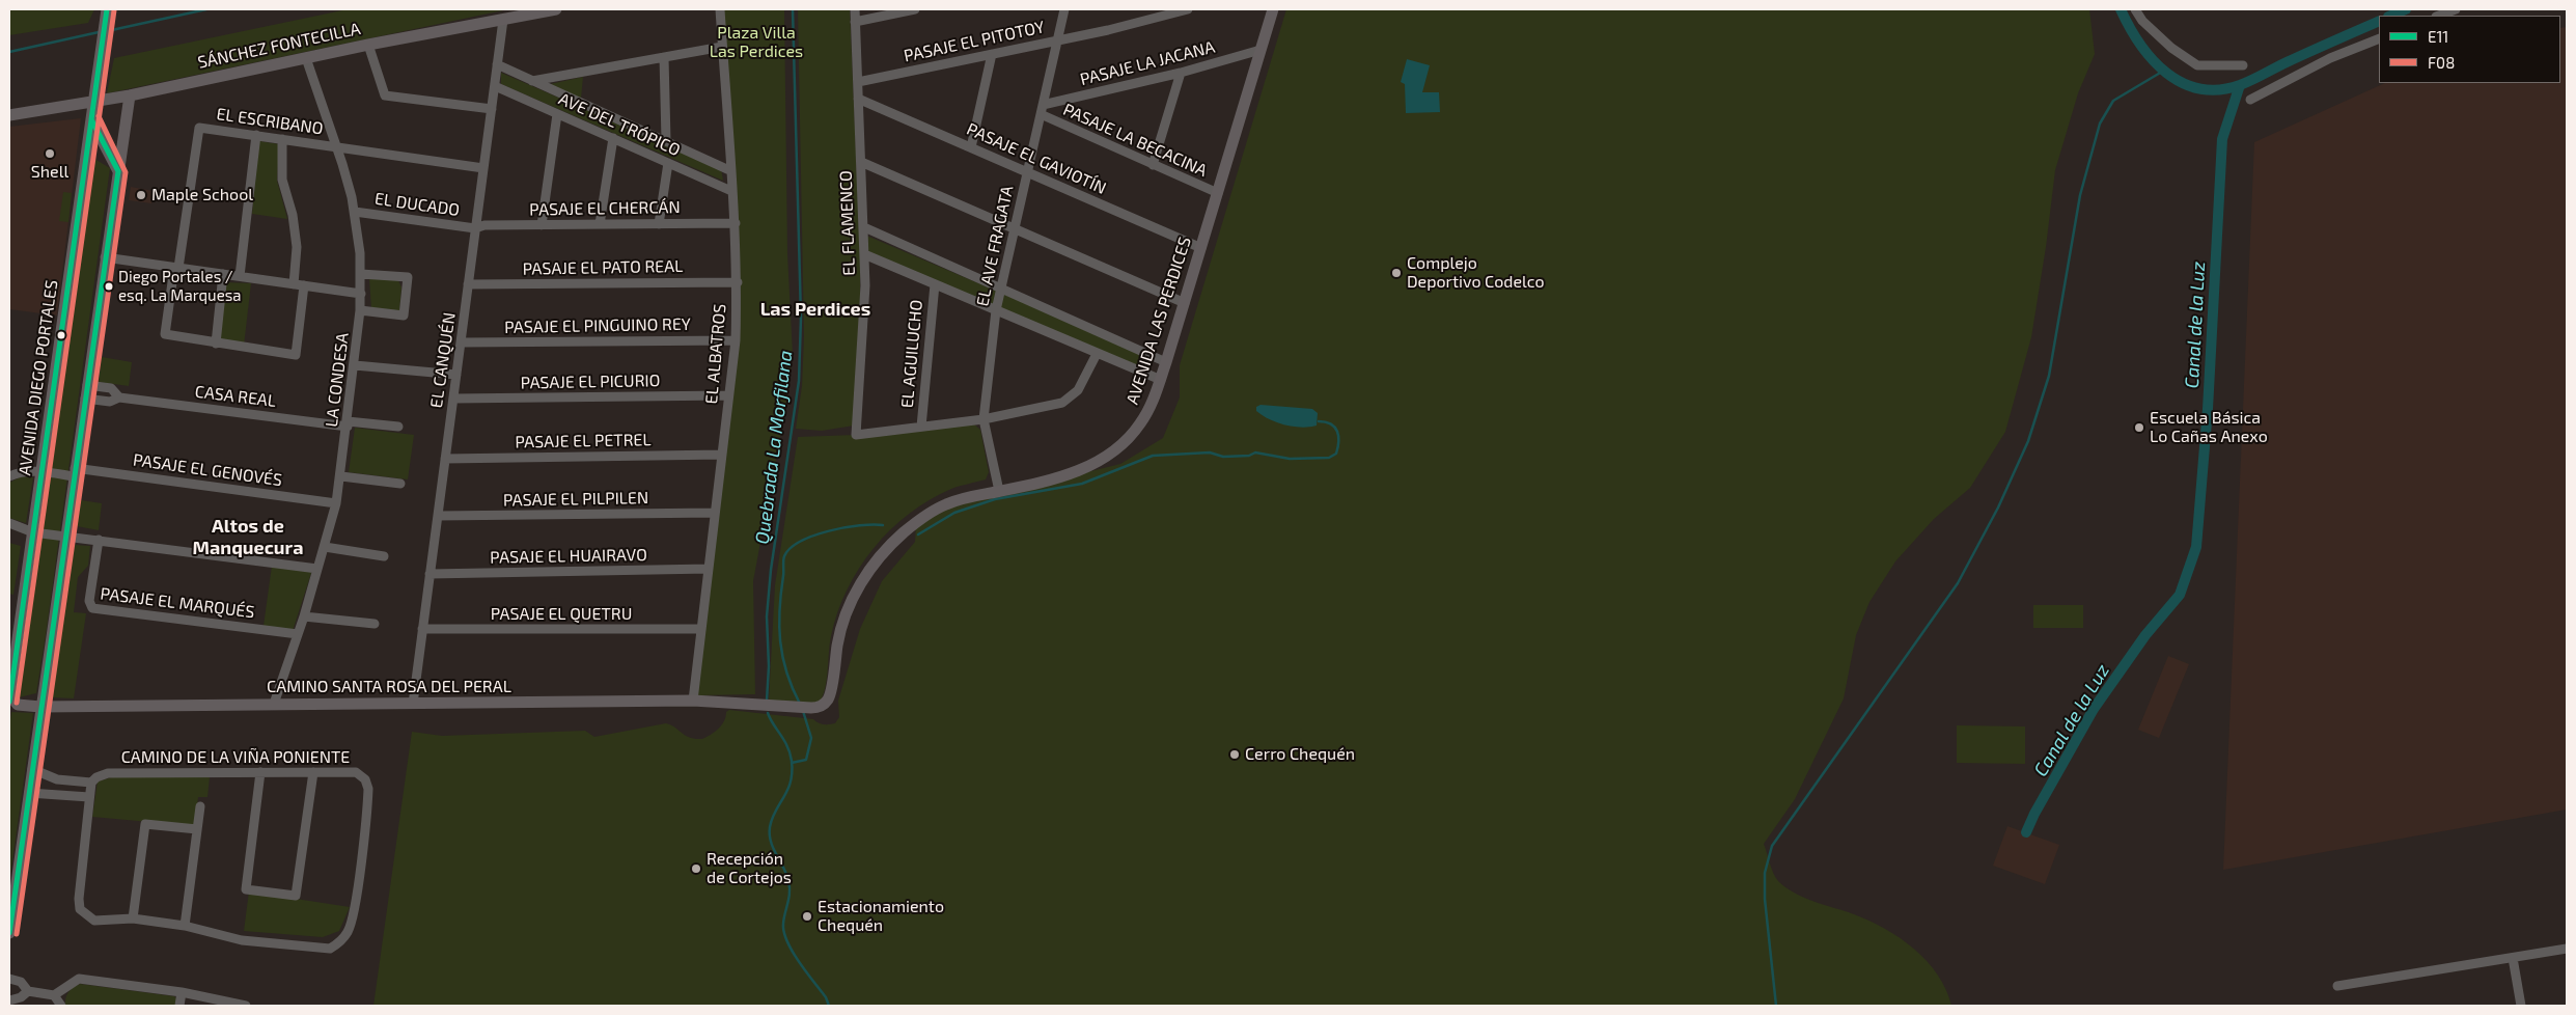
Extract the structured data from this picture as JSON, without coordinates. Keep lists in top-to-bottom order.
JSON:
{
  "streets": {
    "street": [
      "PASAJE EL PITOTOY",
      "SÁNCHEZ FONTECILLA",
      "PASAJE LA JACANA",
      "EL ESCRIBANO",
      "AVE DEL TRÓPICO",
      "PASAJE LA BECACINA",
      "PASAJE EL GAVIOTÍN",
      "EL DUCADO",
      "PASAJE EL CHERCÁN",
      "EL FLAMENCO",
      "EL AVE FRAGATA",
      "PASAJE EL PATO REAL",
      "AVENIDA LAS PERDICES",
      "PASAJE EL PINGUINO REY",
      "EL ALBATROS",
      "EL AGUILUCHO",
      "EL CANQUÉN",
      "AVENIDA DIEGO PORTALES",
      "LA CONDESA",
      "PASAJE EL PICURIO",
      "CASA REAL",
      "PASAJE EL PETREL",
      "PASAJE EL GENOVÉS",
      "PASAJE EL PILPILEN",
      "PASAJE EL HUAIRAVO",
      "PASAJE EL MARQUÉS",
      "PASAJE EL QUETRU",
      "CAMINO SANTA ROSA DEL PERAL",
      "CAMINO DE LA VIÑA PONIENTE"
    ]
  },
  "crossings": [
    ["PASAJE EL PITOTOY", "EL FLAMENCO"],
    ["PASAJE EL PITOTOY", "EL AVE FRAGATA"],
    ["SÁNCHEZ FONTECILLA", "EL CANQUÉN"],
    ["SÁNCHEZ FONTECILLA", "AVENIDA DIEGO PORTALES"],
    ["SÁNCHEZ FONTECILLA", "LA CONDESA"],
    ["PASAJE LA JACANA", "PASAJE LA BECACINA"],
    ["PASAJE LA JACANA", "EL AVE FRAGATA"],
    ["PASAJE LA JACANA", "AVENIDA LAS PERDICES"],
    ["EL ESCRIBANO", "EL CANQUÉN"],
    ["EL ESCRIBANO", "LA CONDESA"],
    ["AVE DEL TRÓPICO", "EL ALBATROS"],
    ["AVE DEL TRÓPICO", "EL CANQUÉN"],
    ["PASAJE LA BECACINA", "EL AVE FRAGATA"],
    ["PASAJE LA BECACINA", "AVENIDA LAS PERDICES"],
    ["PASAJE EL GAVIOTÍN", "EL FLAMENCO"],
    ["PASAJE EL GAVIOTÍN", "EL AVE FRAGATA"],
    ["PASAJE EL GAVIOTÍN", "AVENIDA LAS PERDICES"],
    ["EL DUCADO", "PASAJE EL CHERCÁN"],
    ["EL DUCADO", "EL CANQUÉN"],
    ["EL DUCADO", "LA CONDESA"],
    ["PASAJE EL CHERCÁN", "EL ALBATROS"],
    ["PASAJE EL CHERCÁN", "EL CANQUÉN"],
    ["EL FLAMENCO", "EL AGUILUCHO"],
    ["EL AVE FRAGATA", "AVENIDA LAS PERDICES"],
    ["PASAJE EL PATO REAL", "EL ALBATROS"],
    ["PASAJE EL PATO REAL", "EL CANQUÉN"],
    ["AVENIDA LAS PERDICES", "CAMINO SANTA ROSA DEL PERAL"],
    ["PASAJE EL PINGUINO REY", "EL ALBATROS"],
    ["PASAJE EL PINGUINO REY", "EL CANQUÉN"],
    ["EL ALBATROS", "PASAJE EL PICURIO"],
    ["EL ALBATROS", "PASAJE EL PETREL"],
    ["EL ALBATROS", "PASAJE EL PILPILEN"],
    ["EL ALBATROS", "PASAJE EL HUAIRAVO"],
    ["EL ALBATROS", "PASAJE EL QUETRU"],
    ["EL ALBATROS", "CAMINO SANTA ROSA DEL PERAL"],
    ["EL CANQUÉN", "PASAJE EL PICURIO"],
    ["EL CANQUÉN", "PASAJE EL PETREL"],
    ["EL CANQUÉN", "PASAJE EL PILPILEN"],
    ["EL CANQUÉN", "PASAJE EL HUAIRAVO"],
    ["EL CANQUÉN", "PASAJE EL QUETRU"],
    ["EL CANQUÉN", "CAMINO SANTA ROSA DEL PERAL"],
    ["AVENIDA DIEGO PORTALES", "PASAJE EL GENOVÉS"],
    ["AVENIDA DIEGO PORTALES", "CAMINO SANTA ROSA DEL PERAL"],
    ["LA CONDESA", "CASA REAL"],
    ["LA CONDESA", "PASAJE EL GENOVÉS"],
    ["LA CONDESA", "PASAJE EL MARQUÉS"],
    ["LA CONDESA", "CAMINO SANTA ROSA DEL PERAL"]
  ],
  "districts": ["Las Perdices", "Altos de Manquecura"],
  "water": ["Canal de la Luz", "Quebrada La Morfilana"],
  "parks": ["Plaza Villa Las Perdices"],
  "places": [
    "Shell",
    "Maple School",
    "Complejo Deportivo Codelco",
    "Diego Portales / esq. La Marquesa",
    "Escuela Básica Lo Cañas Anexo",
    "Cerro Chequén",
    "Recepción de Cortejos",
    "Estacionamiento Chequén"
  ],
  "lines": ["transit line E11", "transit line F08"],
  "legend": ["E11", "F08"]
}
